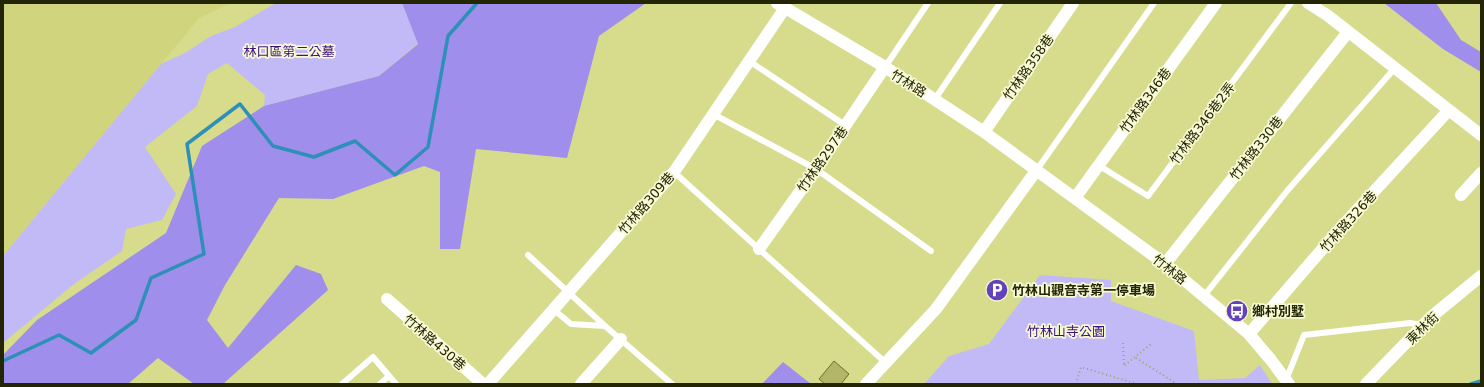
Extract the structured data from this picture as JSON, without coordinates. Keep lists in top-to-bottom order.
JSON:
{
  "streets": {
    "street": [
      "竹林路358巷",
      "竹林路",
      "竹林路346巷",
      "竹林路330巷",
      "竹林路297巷",
      "竹林路309巷",
      "竹林路326巷",
      "東林街",
      "竹林路430巷"
    ],
    "lane": ["竹林路346巷2弄"]
  },
  "crossings": [
    ["竹林路358巷", "竹林路"],
    ["竹林路", "竹林路346巷"],
    ["竹林路", "竹林路330巷"],
    ["竹林路", "竹林路297巷"],
    ["竹林路", "竹林路309巷"],
    ["竹林路", "竹林路326巷"],
    ["竹林路346巷", "竹林路346巷2弄"]
  ],
  "parks": ["林口區第二公墓", "竹林山寺公園"],
  "places": {
    "parking": ["竹林山觀音寺第一停車場"],
    "bus stop": ["鄉村別墅"]
  }
}
